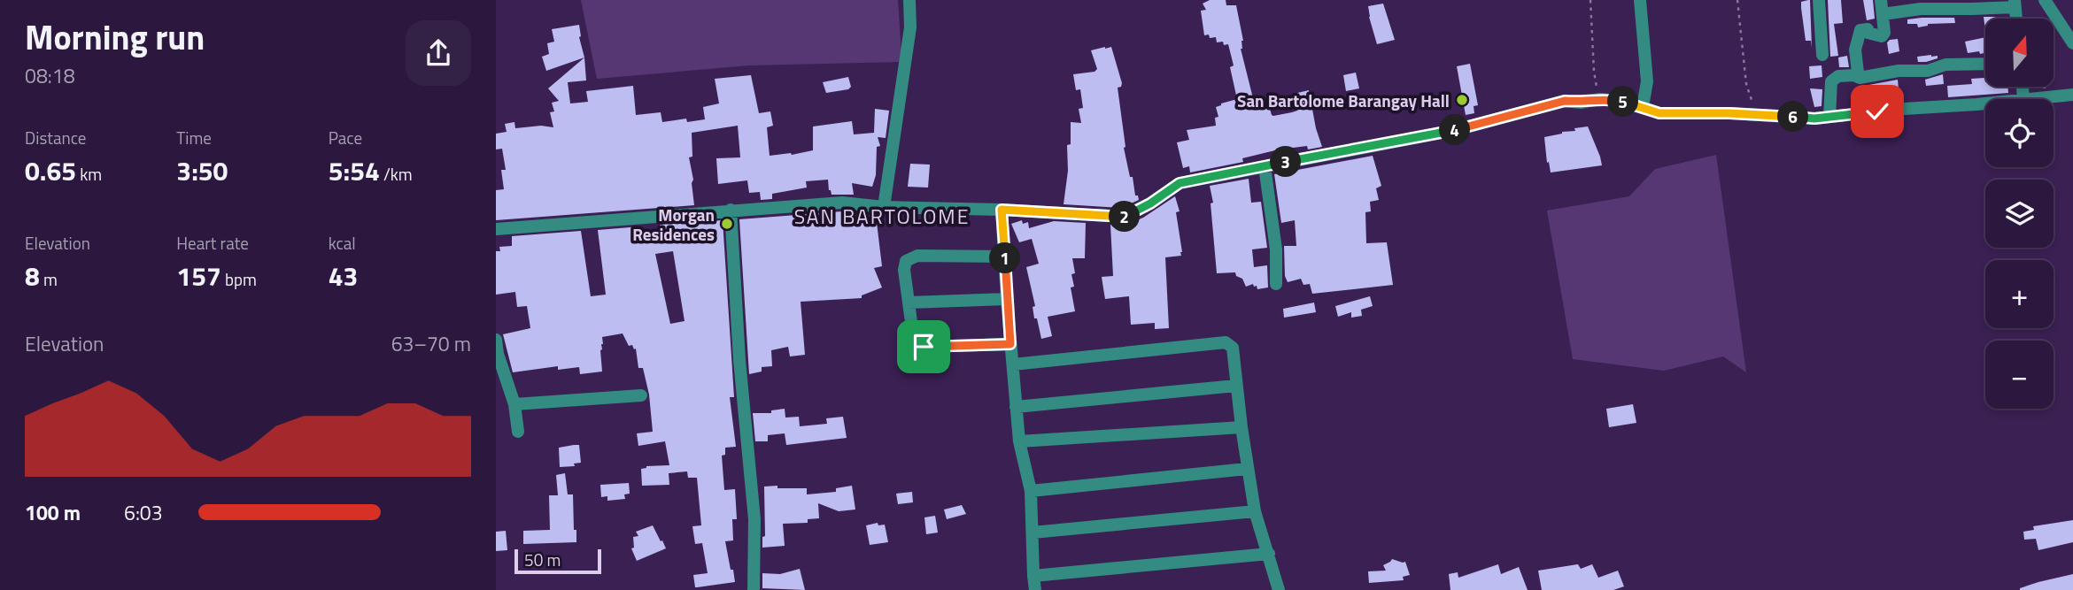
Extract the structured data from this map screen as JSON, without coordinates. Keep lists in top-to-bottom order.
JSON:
{
  "districts": ["SAN BARTOLOME"],
  "places": ["San Bartolome Barangay Hall", "Morgan Residences"],
  "scale_bar": "50 m",
  "north": "top",
  "page": {
    "heading": ["Morning run", "08:18"],
    "map_buttons": ["+", "−"],
    "pins": [
      "5",
      "6",
      "4",
      "3",
      "2",
      "1"
    ],
    "stats": [
      ["Distance", "0.65 km"],
      ["Time", "3:50"],
      ["Pace", "5:54 /km"],
      ["Elevation", "8 m"],
      ["Heart rate", "157 bpm"],
      ["kcal", "43"]
    ],
    "chart": ["Elevation", "63–70 m"],
    "list": [
      {
        "name": "100 m",
        "note": "6:03"
      }
    ],
    "scale": "50 m"
  }
}
